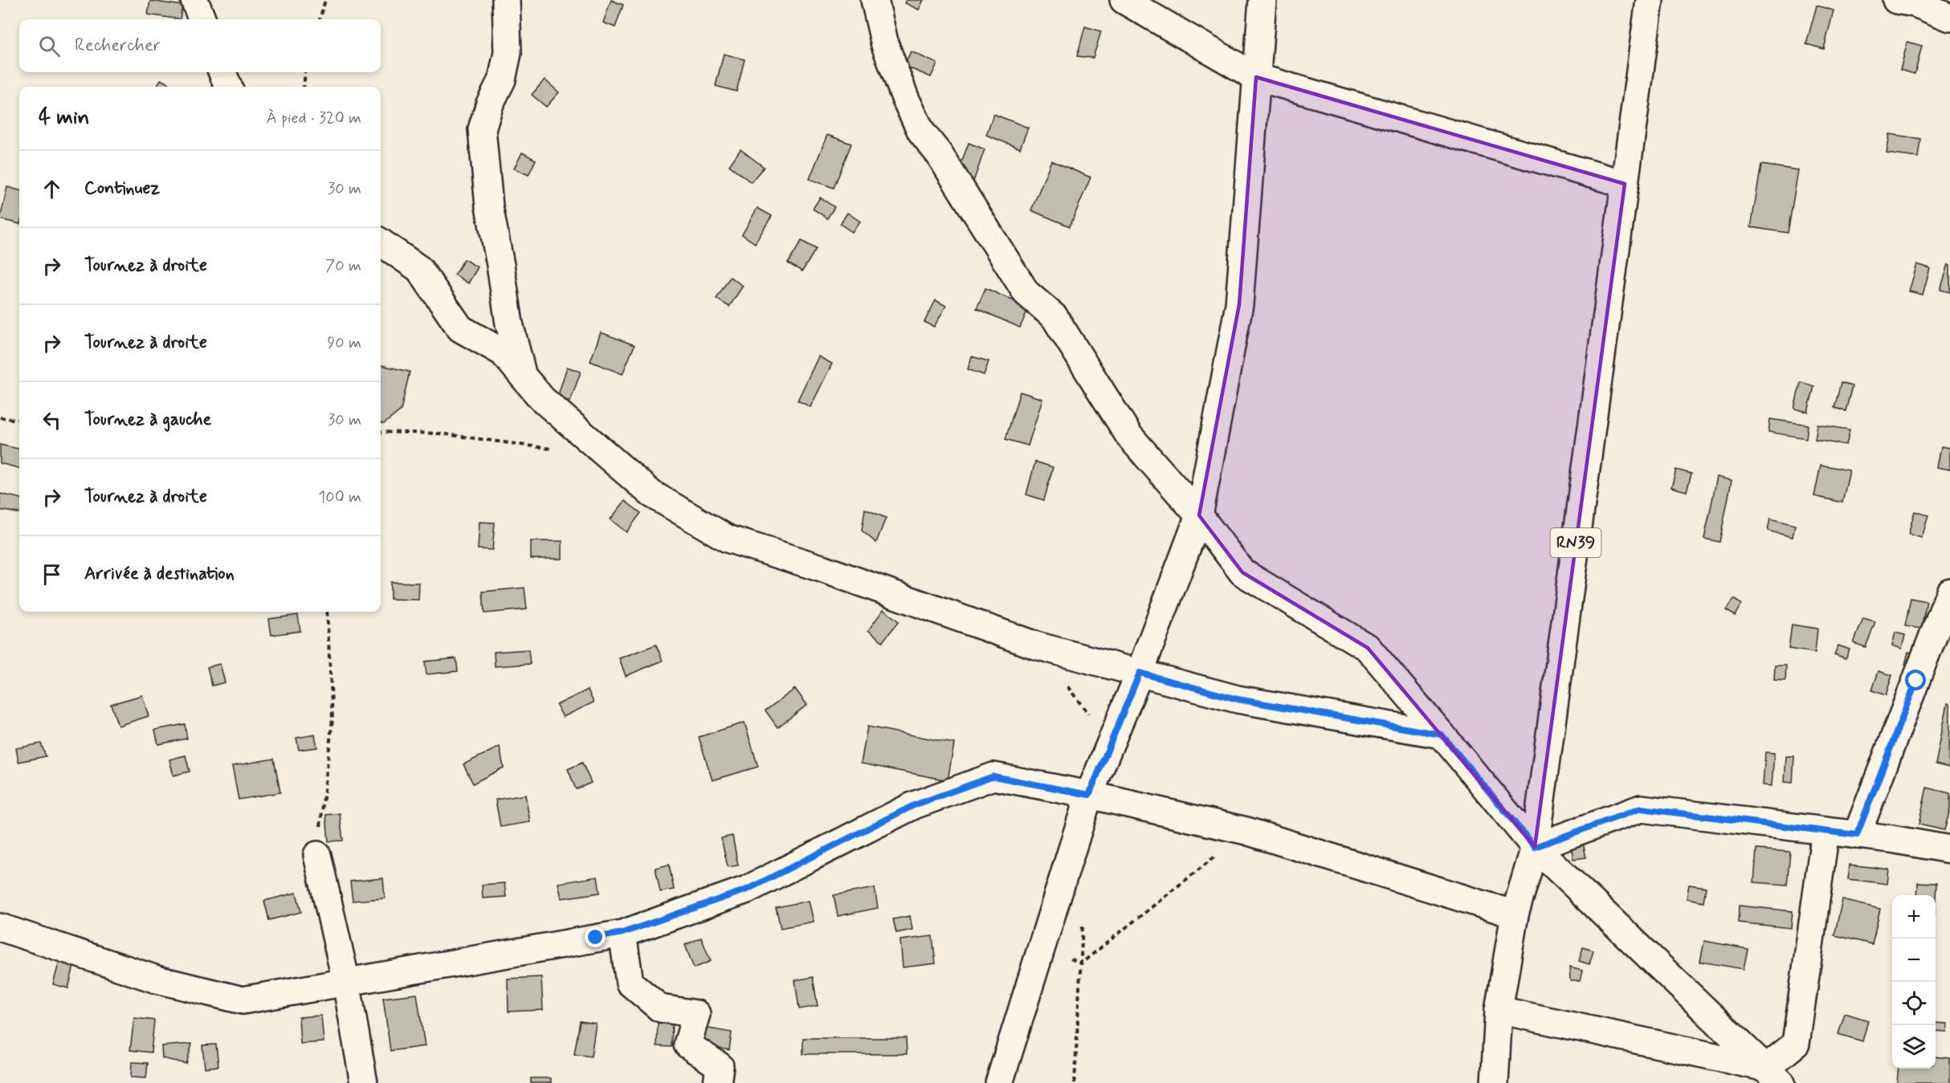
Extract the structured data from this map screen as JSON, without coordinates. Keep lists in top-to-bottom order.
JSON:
{
  "streets": {
    "main road": ["RN39"]
  },
  "page": {
    "search": "Rechercher",
    "heading": ["4 min", "À pied · 320 m"],
    "list": [
      ["Continuez", "30 m"],
      ["Tournez à droite", "70 m"],
      ["Tournez à droite", "90 m"],
      ["Tournez à gauche", "30 m"],
      ["Tournez à droite", "100 m"],
      "Arrivée à destination"
    ],
    "map_buttons": ["+", "−"]
  }
}
